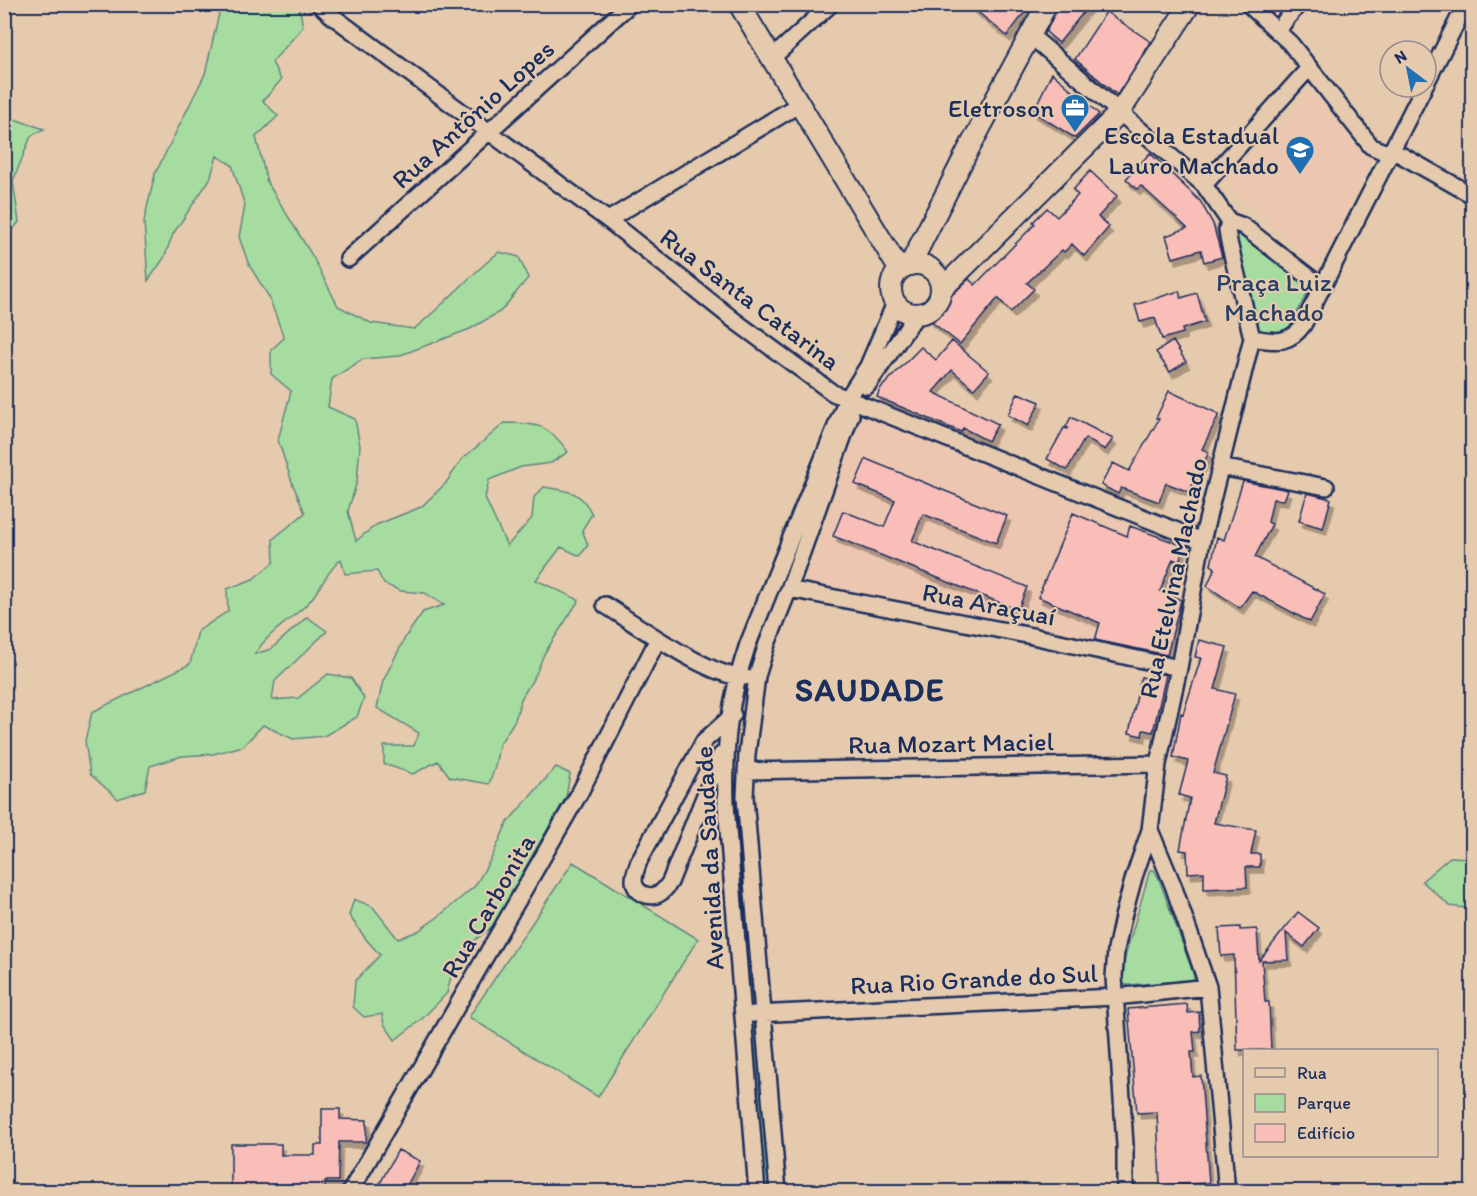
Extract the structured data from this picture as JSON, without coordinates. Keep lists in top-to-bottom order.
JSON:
{
  "streets": {
    "street": [
      "Rua Antônio Lopes",
      "Rua Santa Catarina",
      "Rua Etelvina Machado",
      "Rua Araçuaí",
      "Rua Mozart Maciel",
      "Avenida da Saudade",
      "Rua Carbonita",
      "Rua Rio Grande do Sul"
    ]
  },
  "crossings": [
    ["Rua Antônio Lopes", "Rua Santa Catarina"],
    ["Rua Santa Catarina", "Rua Etelvina Machado"],
    ["Rua Santa Catarina", "Avenida da Saudade"],
    ["Rua Etelvina Machado", "Rua Araçuaí"],
    ["Rua Etelvina Machado", "Rua Mozart Maciel"],
    ["Rua Etelvina Machado", "Rua Rio Grande do Sul"],
    ["Rua Araçuaí", "Avenida da Saudade"],
    ["Rua Mozart Maciel", "Avenida da Saudade"],
    ["Avenida da Saudade", "Rua Rio Grande do Sul"]
  ],
  "districts": ["SAUDADE"],
  "parks": ["Praça Luiz Machado"],
  "places": {
    "office": ["Eletroson"],
    "school or university": ["Escola Estadual Lauro Machado"]
  },
  "legend": ["Rua", "Parque", "Edifício"],
  "north": "top left"
}
